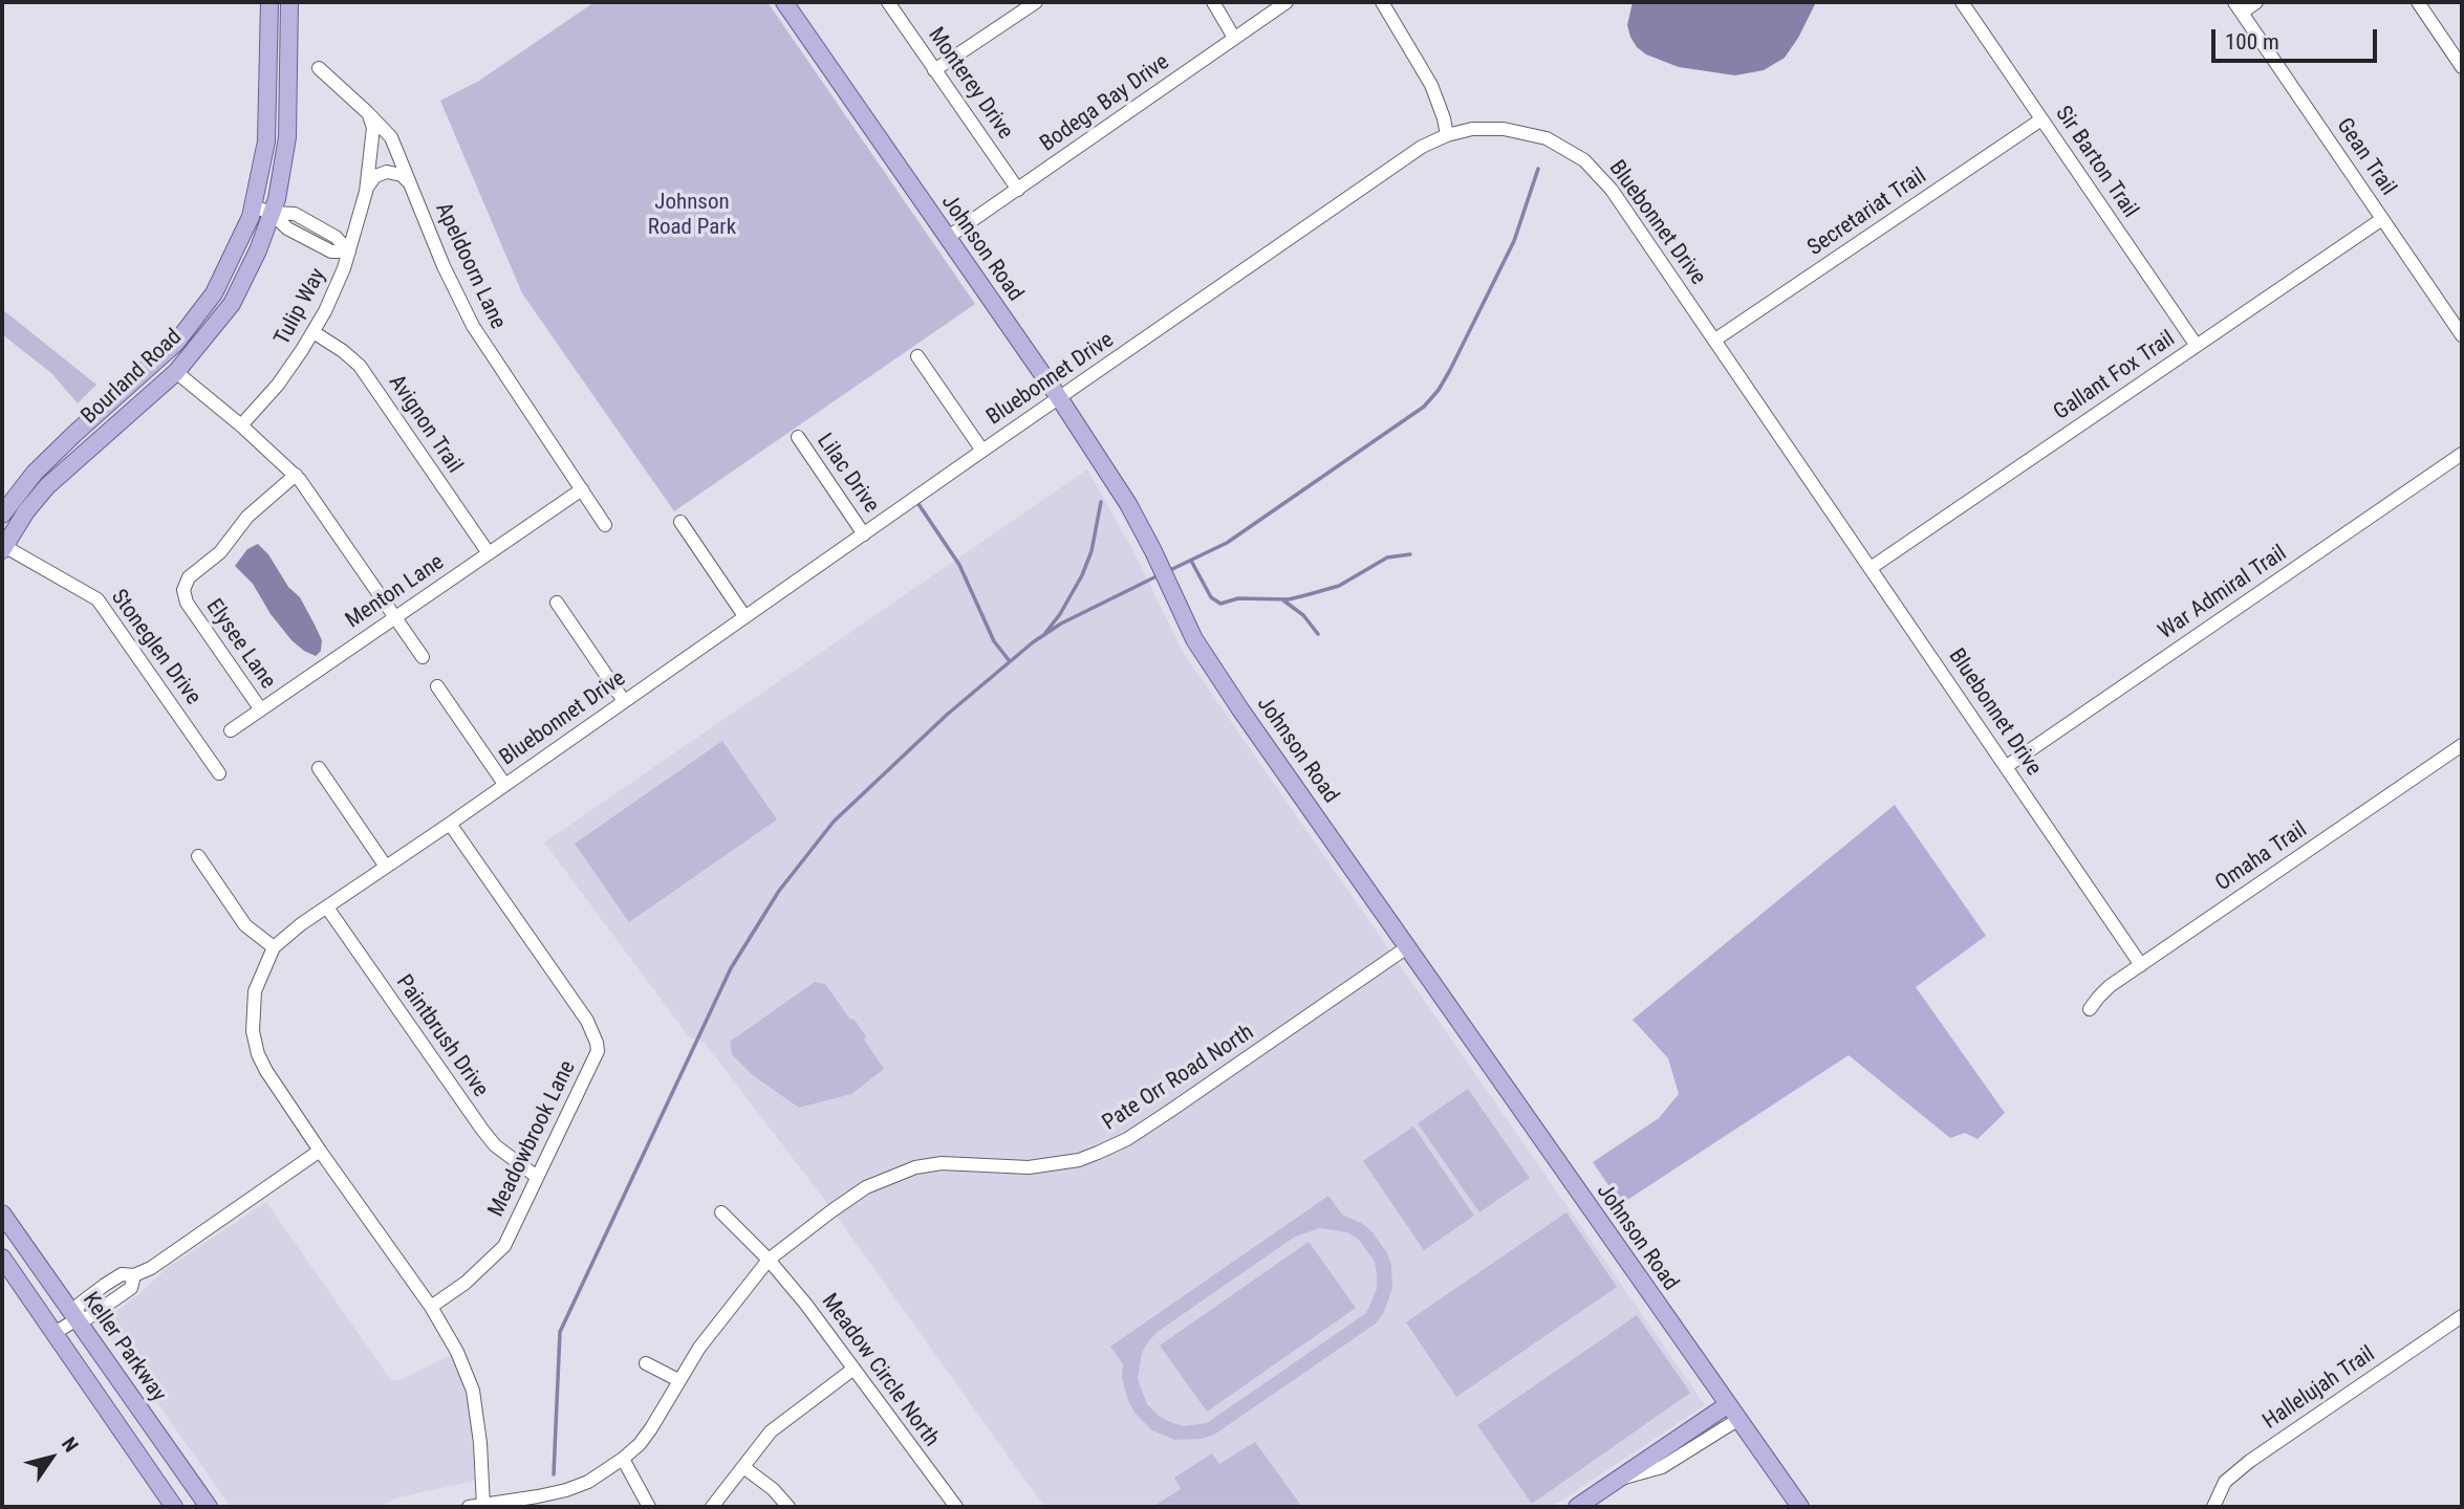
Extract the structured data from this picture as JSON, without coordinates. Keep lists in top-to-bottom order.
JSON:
{
  "streets": {
    "main road": ["Johnson Road", "Bourland Road", "Keller Parkway"],
    "street": [
      "Monterey Drive",
      "Bodega Bay Drive",
      "Gean Trail",
      "Sir Barton Trail",
      "Secretariat Trail",
      "Bluebonnet Drive",
      "Apeldoorn Lane",
      "Tulip Way",
      "Gallant Fox Trail",
      "Avignon Trail",
      "Lilac Drive",
      "Menton Lane",
      "War Admiral Trail",
      "Elysee Lane",
      "Stoneglen Drive",
      "Omaha Trail",
      "Paintbrush Drive",
      "Pate Orr Road North",
      "Meadowbrook Lane",
      "Meadow Circle North",
      "Hallelujah Trail"
    ]
  },
  "crossings": [
    ["Monterey Drive", "Bodega Bay Drive"],
    ["Bodega Bay Drive", "Johnson Road"],
    ["Gean Trail", "Gallant Fox Trail"],
    ["Sir Barton Trail", "Secretariat Trail"],
    ["Sir Barton Trail", "Gallant Fox Trail"],
    ["Secretariat Trail", "Bluebonnet Drive"],
    ["Bluebonnet Drive", "Johnson Road"],
    ["Bluebonnet Drive", "Gallant Fox Trail"],
    ["Bluebonnet Drive", "Lilac Drive"],
    ["Bluebonnet Drive", "War Admiral Trail"],
    ["Bluebonnet Drive", "Omaha Trail"],
    ["Bluebonnet Drive", "Paintbrush Drive"],
    ["Bluebonnet Drive", "Meadowbrook Lane"],
    ["Johnson Road", "Pate Orr Road North"],
    ["Apeldoorn Lane", "Tulip Way"],
    ["Apeldoorn Lane", "Menton Lane"],
    ["Tulip Way", "Avignon Trail"],
    ["Bourland Road", "Stoneglen Drive"],
    ["Avignon Trail", "Menton Lane"],
    ["Menton Lane", "Elysee Lane"],
    ["Paintbrush Drive", "Meadowbrook Lane"],
    ["Pate Orr Road North", "Meadow Circle North"]
  ],
  "parks": ["Johnson Road Park"],
  "scale_bar": "100 m",
  "north": "top right"
}
